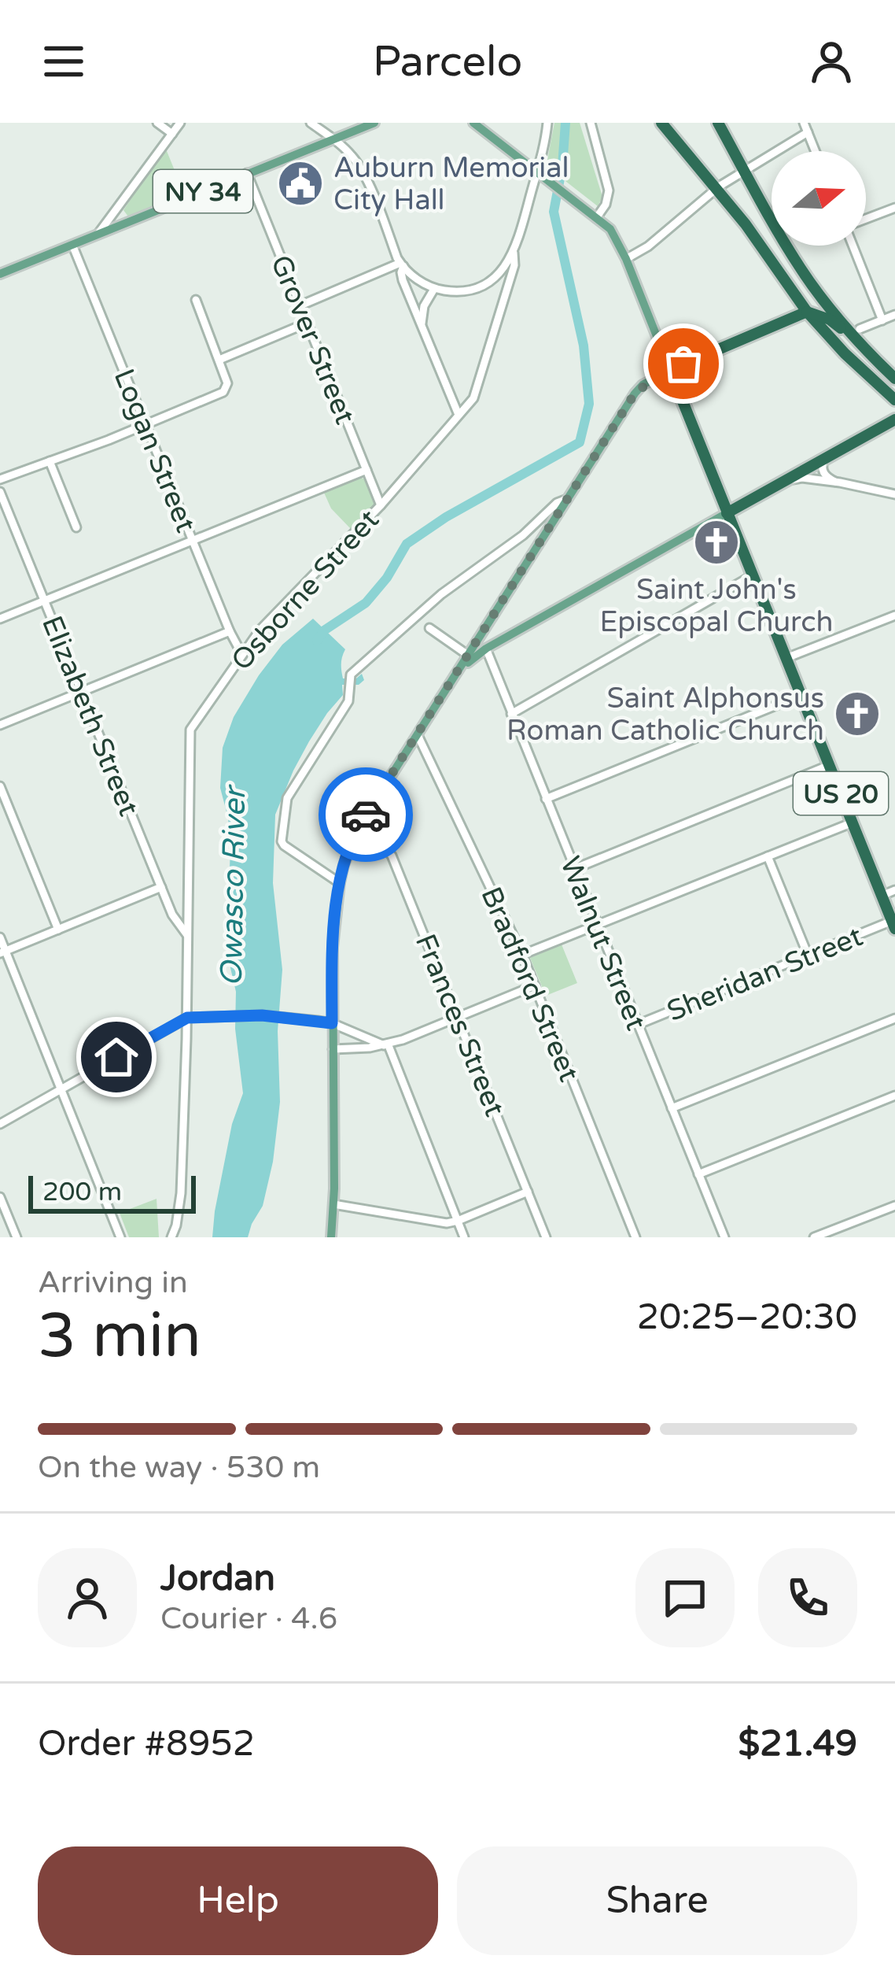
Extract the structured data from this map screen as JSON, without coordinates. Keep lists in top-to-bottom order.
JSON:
{
  "streets": {
    "highway": ["US 20"],
    "main road": ["NY 34"],
    "street": [
      "Grover Street",
      "Logan Street",
      "Osborne Street",
      "Elizabeth Street",
      "Walnut Street",
      "Sheridan Street",
      "Bradford Street",
      "Frances Street"
    ]
  },
  "crossings": [
    ["NY 34", "Grover Street"],
    ["NY 34", "Logan Street"],
    ["Grover Street", "Osborne Street"],
    ["Logan Street", "Osborne Street"],
    ["Osborne Street", "Elizabeth Street"],
    ["US 20", "Sheridan Street"],
    ["Walnut Street", "Sheridan Street"]
  ],
  "water": ["Owasco River"],
  "places": {
    "public building": ["Auburn Memorial City Hall"],
    "church": ["Saint John's Episcopal Church", "Saint Alphonsus Roman Catholic Church"]
  },
  "scale_bar": "200 m",
  "north": "right",
  "page": {
    "header": "Parcelo",
    "scale": "200 m",
    "heading": ["3 min", "Arriving in", "20:25–20:30"],
    "panel": [
      "Jordan",
      "Courier · 4.6",
      "Order #8952",
      "$21.49"
    ],
    "bar": "On the way · 530 m",
    "buttons": ["Help", "Share"]
  }
}
